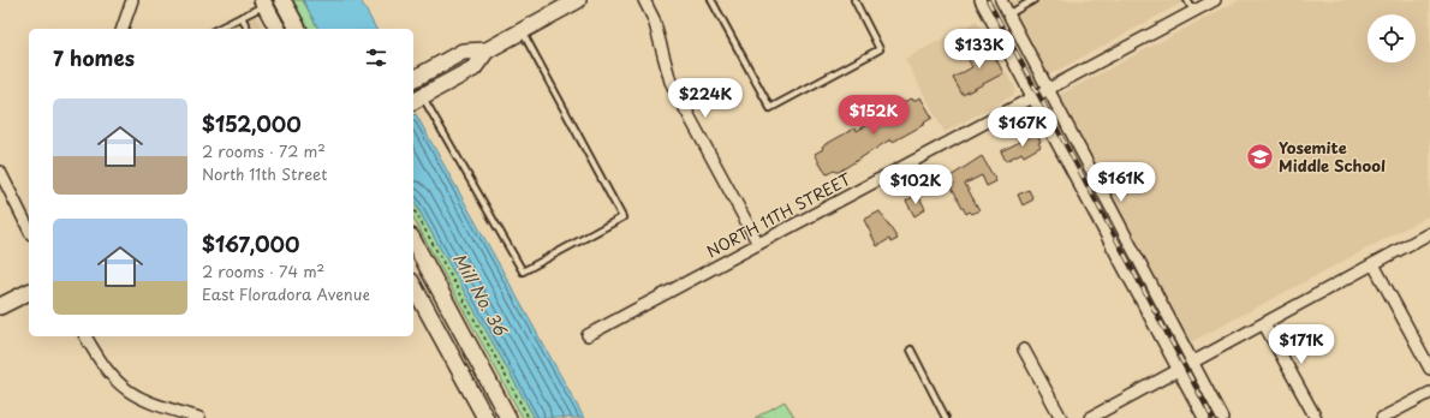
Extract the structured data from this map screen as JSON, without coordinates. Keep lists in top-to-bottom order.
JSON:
{
  "streets": {
    "street": ["NORTH 11TH STREET"]
  },
  "water": ["Mill No. 36"],
  "places": {
    "school or university": ["Yosemite Middle School"]
  },
  "page": {
    "price": [
      "$133K",
      "$224K",
      "$152K",
      "$167K",
      "$161K",
      "$102K",
      "$171K"
    ],
    "heading": "7 homes",
    "list": [
      {
        "name": "$152,000",
        "note": "2 rooms · 72 m² · North 11th Street"
      },
      {
        "name": "$167,000",
        "note": "2 rooms · 74 m² · East Floradora Avenue"
      }
    ]
  }
}
